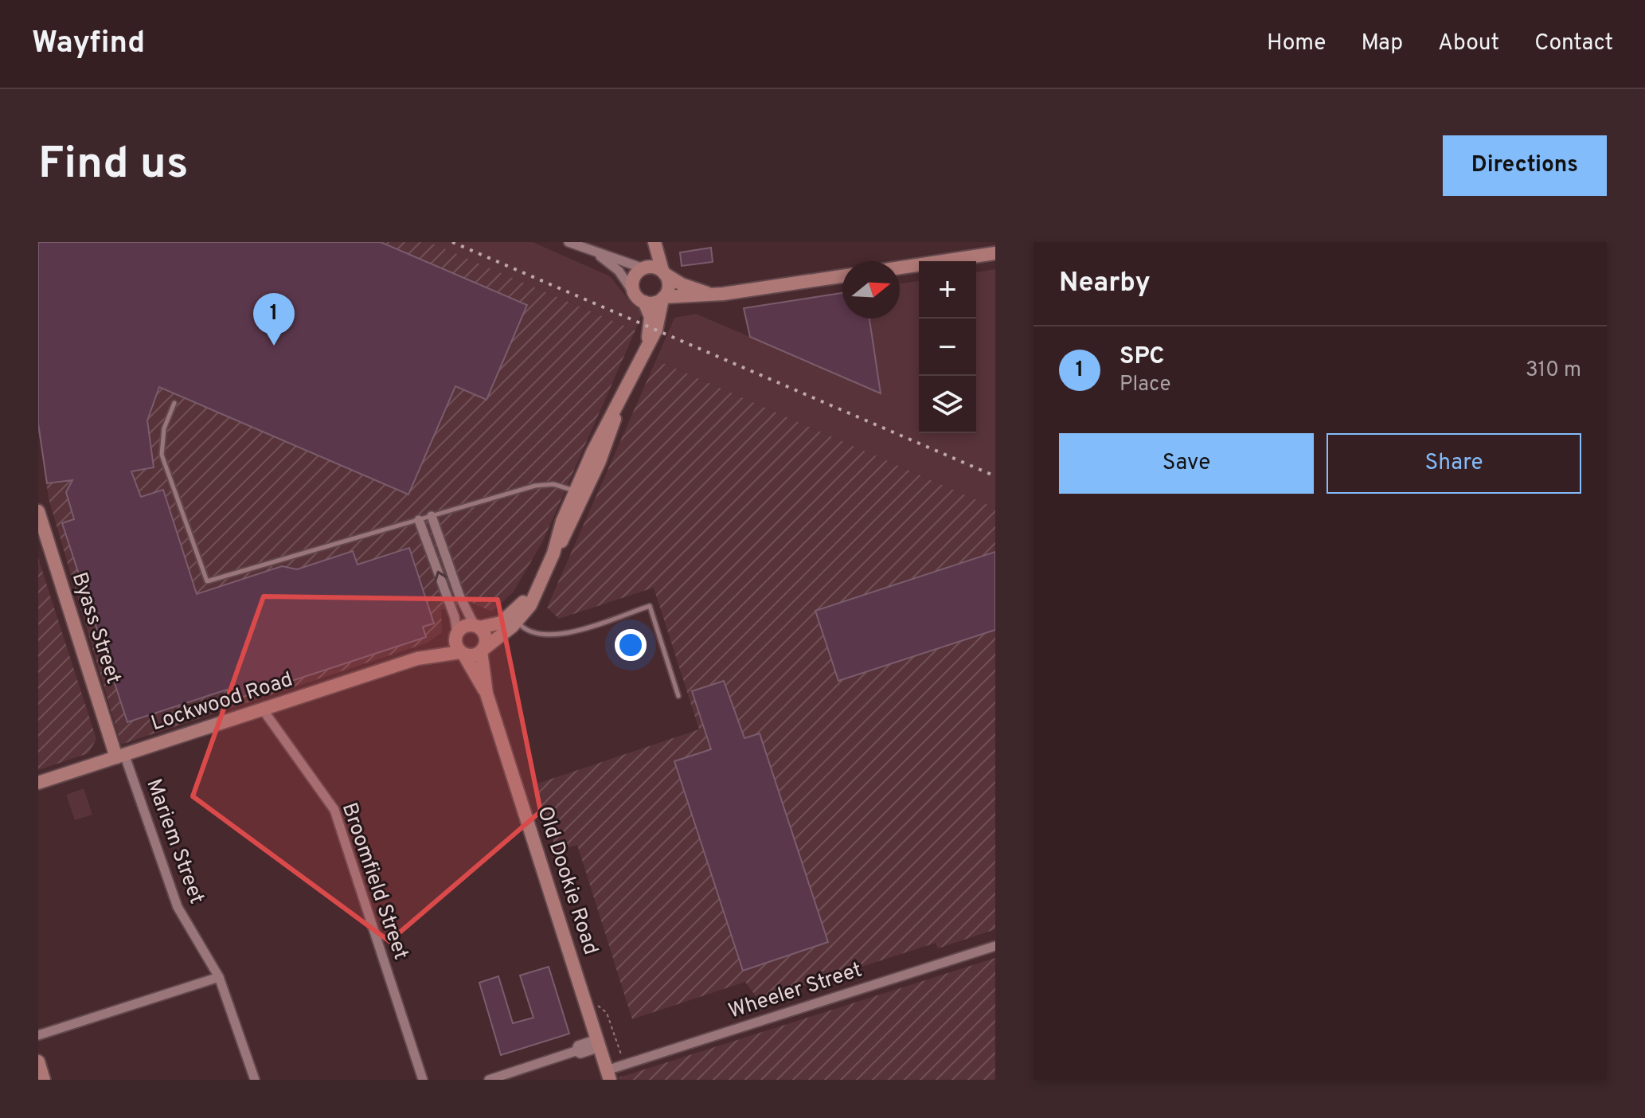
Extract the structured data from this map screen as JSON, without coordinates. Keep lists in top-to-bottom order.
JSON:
{
  "streets": {
    "street": [
      "Byass Street",
      "Lockwood Road",
      "Mariem Street",
      "Old Dookie Road",
      "Broomfield Street",
      "Wheeler Street"
    ]
  },
  "crossings": [
    ["Byass Street", "Lockwood Road"],
    ["Byass Street", "Mariem Street"],
    ["Lockwood Road", "Mariem Street"],
    ["Lockwood Road", "Old Dookie Road"],
    ["Lockwood Road", "Broomfield Street"],
    ["Old Dookie Road", "Wheeler Street"]
  ],
  "north": "right",
  "page": {
    "header": "Wayfind",
    "nav": [
      "Home",
      "Map",
      "About",
      "Contact"
    ],
    "buttons": [
      "Directions",
      ["Save", "Share"]
    ],
    "title": "Find us",
    "heading": "Nearby",
    "map_buttons": ["+", "−"],
    "pins": "1",
    "list": [
      {
        "mark": "1",
        "name": "SPC",
        "note": "Place",
        "value": "310 m"
      }
    ]
  }
}
